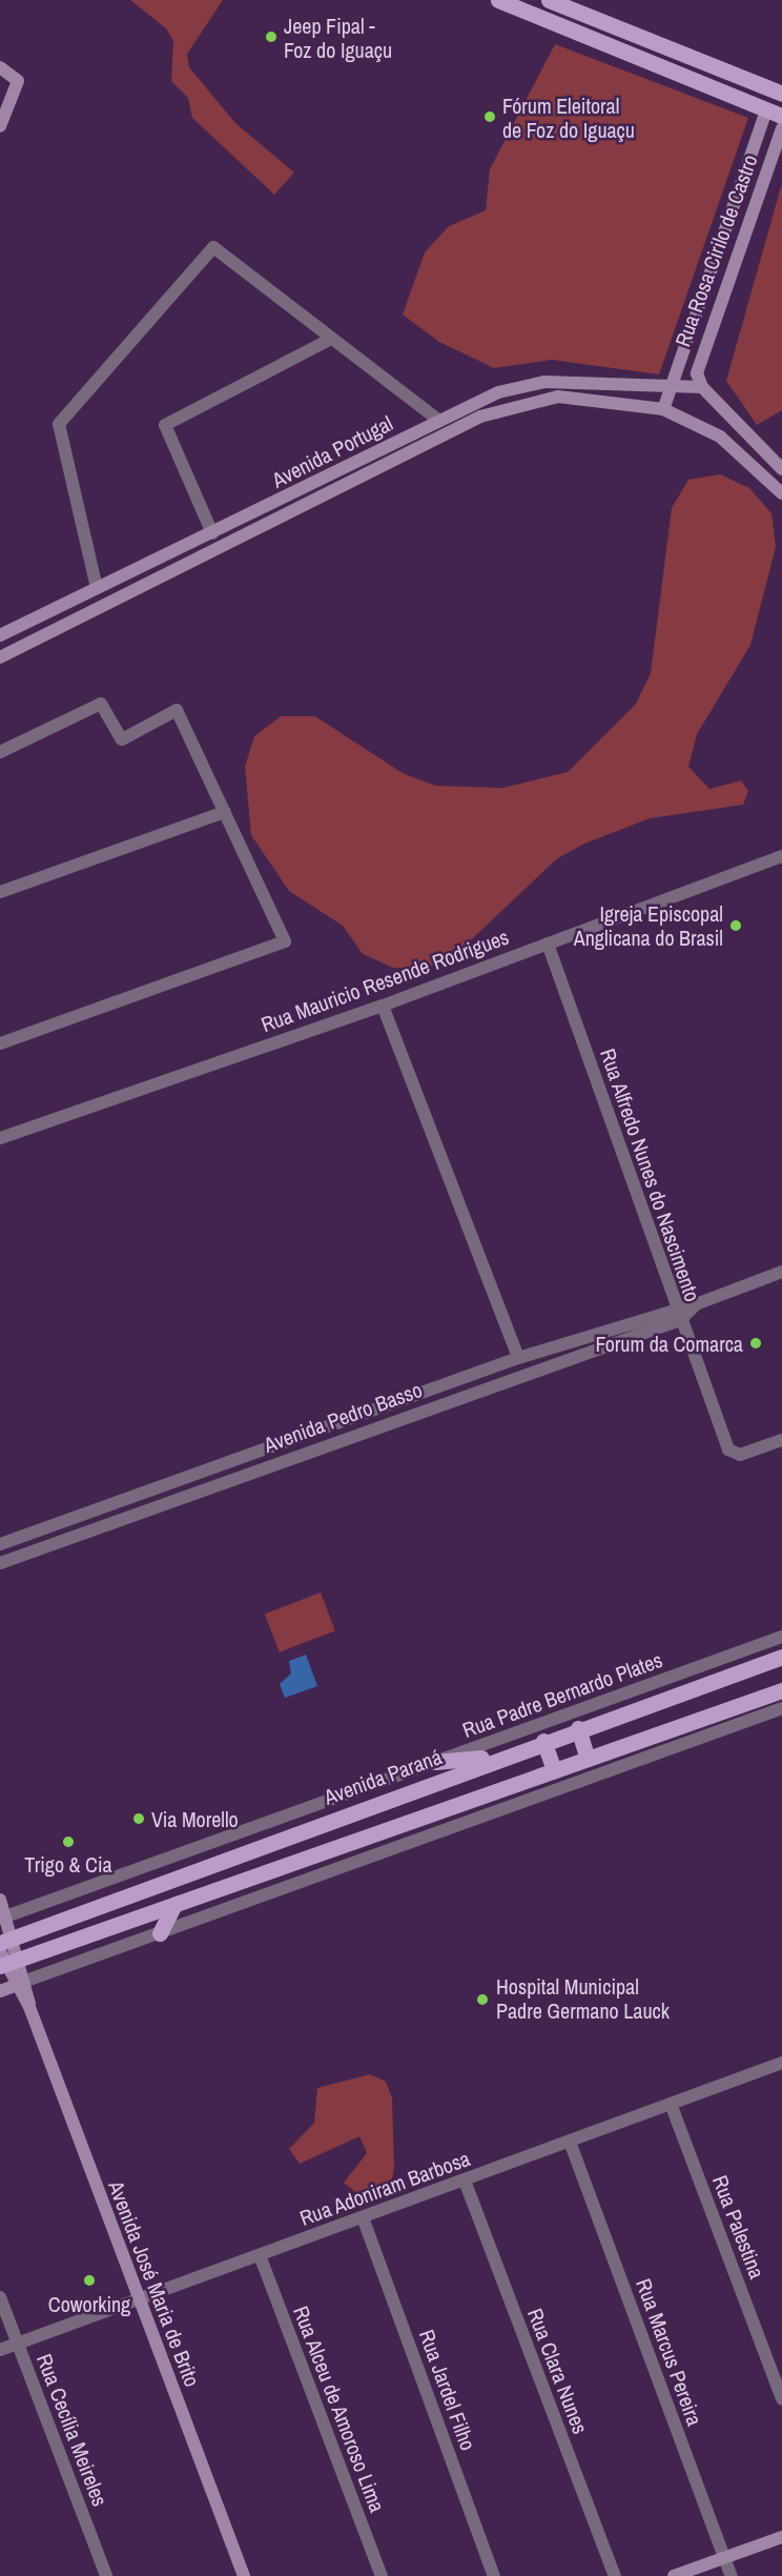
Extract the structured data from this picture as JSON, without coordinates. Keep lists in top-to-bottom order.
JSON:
{
  "streets": {
    "main road": [
      "Rua Rosa Cirilo de Castro",
      "Avenida Portugal",
      "Avenida Paraná",
      "Avenida José Maria de Brito"
    ],
    "street": [
      "Rua Mauricio Resende Rodrigues",
      "Rua Alfredo Nunes do Nascimento",
      "Avenida Pedro Basso",
      "Rua Padre Bernardo Plates",
      "Rua Adoniram Barbosa",
      "Rua Palestina",
      "Rua Marcus Pereira",
      "Rua Clara Nunes",
      "Rua Jardel Filho",
      "Rua Alceu de Amoroso Lima",
      "Rua Cecília Meireles"
    ]
  },
  "crossings": [
    ["Rua Rosa Cirilo de Castro", "Avenida Portugal"],
    ["Rua Mauricio Resende Rodrigues", "Rua Alfredo Nunes do Nascimento"],
    ["Rua Alfredo Nunes do Nascimento", "Avenida Pedro Basso"],
    ["Rua Padre Bernardo Plates", "Avenida José Maria de Brito"],
    ["Avenida Paraná", "Avenida José Maria de Brito"],
    ["Rua Adoniram Barbosa", "Rua Palestina"],
    ["Rua Adoniram Barbosa", "Avenida José Maria de Brito"],
    ["Rua Adoniram Barbosa", "Rua Marcus Pereira"],
    ["Rua Adoniram Barbosa", "Rua Clara Nunes"],
    ["Rua Adoniram Barbosa", "Rua Jardel Filho"],
    ["Rua Adoniram Barbosa", "Rua Alceu de Amoroso Lima"],
    ["Rua Adoniram Barbosa", "Rua Cecília Meireles"]
  ],
  "places": [
    "Jeep Fipal - Foz do Iguaçu",
    "Fórum Eleitoral de Foz do Iguaçu",
    "Igreja Episcopal Anglicana do Brasil",
    "Forum da Comarca",
    "Via Morello",
    "Trigo & Cia",
    "Hospital Municipal Padre Germano Lauck",
    "Coworking"
  ]
}
